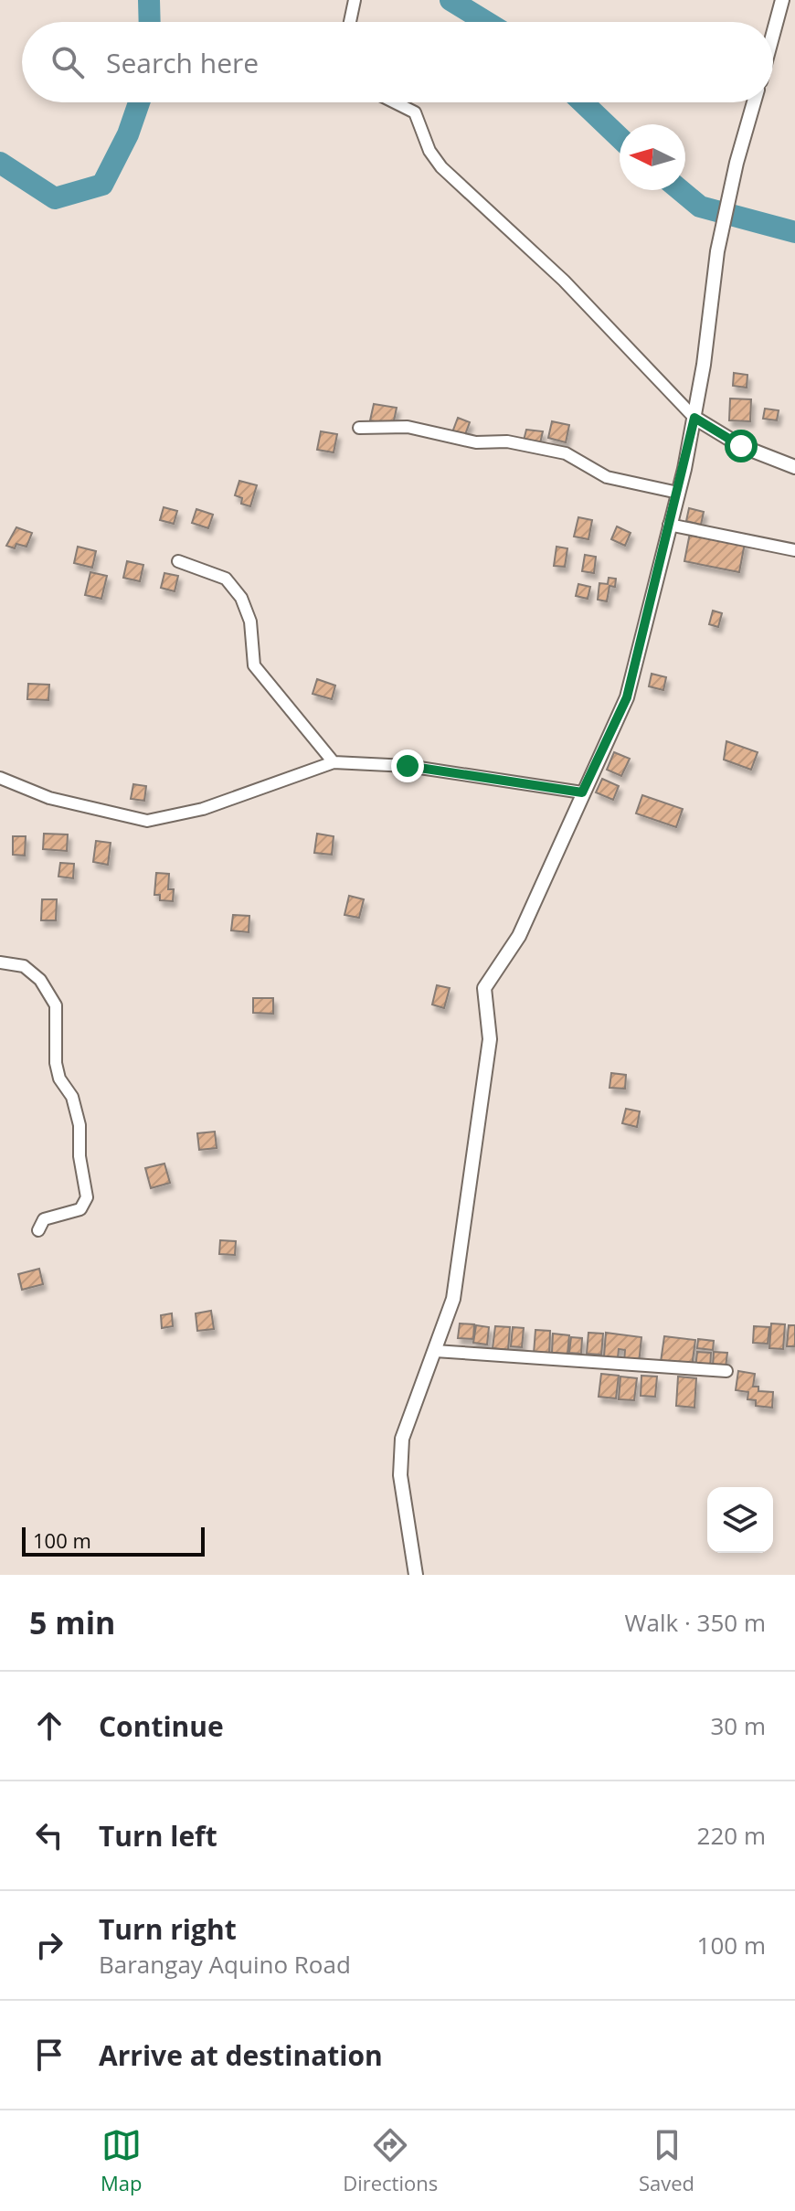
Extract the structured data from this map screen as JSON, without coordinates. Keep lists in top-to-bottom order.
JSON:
{
  "scale_bar": "100 m",
  "north": "left",
  "page": {
    "search": "Search here",
    "scale": "100 m",
    "heading": ["5 min", "Walk · 350 m"],
    "list": [
      ["Continue", "30 m"],
      ["Turn left", "220 m"],
      ["Turn right", "Barangay Aquino Road", "100 m"],
      "Arrive at destination"
    ],
    "nav": ["Map", "Directions", "Saved"]
  }
}
